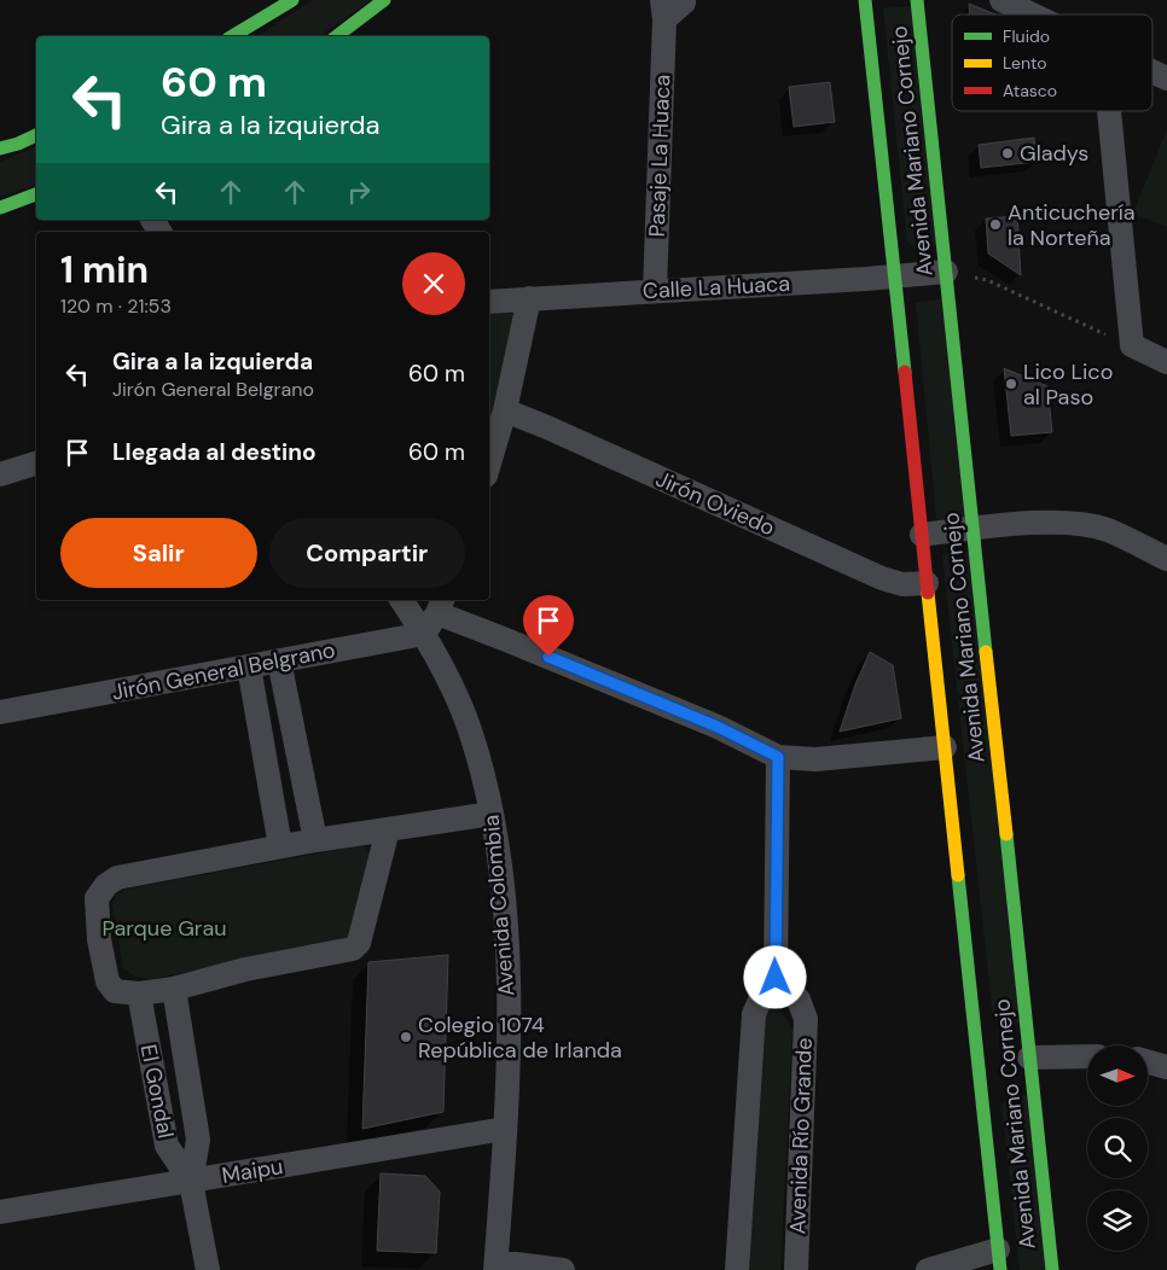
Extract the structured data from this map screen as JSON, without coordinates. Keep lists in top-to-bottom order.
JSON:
{
  "streets": {
    "main road": ["Avenida Mariano Cornejo"],
    "street": [
      "Pasaje La Huaca",
      "Calle La Huaca",
      "Jirón Oviedo",
      "Jirón General Belgrano",
      "Avenida Colombia",
      "El Gondal",
      "Avenida Río Grande",
      "Maipu"
    ]
  },
  "crossings": [
    ["Avenida Mariano Cornejo", "Calle La Huaca"],
    ["Avenida Mariano Cornejo", "Jirón Oviedo"],
    ["Pasaje La Huaca", "Calle La Huaca"],
    ["Jirón General Belgrano", "Avenida Colombia"],
    ["Avenida Colombia", "Maipu"],
    ["El Gondal", "Maipu"]
  ],
  "parks": ["Parque Grau"],
  "places": [
    "Gladys",
    "Anticuchería la Norteña",
    "Lico Lico al Paso",
    "Colegio 1074 República de Irlanda"
  ],
  "legend": ["Fluido", "Lento", "Atasco"],
  "north": "right",
  "page": {
    "turn": ["60 m", "Gira a la izquierda"],
    "heading": ["1 min", "120 m · 21:53"],
    "list": [
      {
        "name": "Gira a la izquierda",
        "note": "Jirón General Belgrano",
        "value": "60 m"
      },
      {
        "name": "Llegada al destino",
        "value": "60 m"
      }
    ],
    "buttons": ["Salir", "Compartir"]
  }
}
